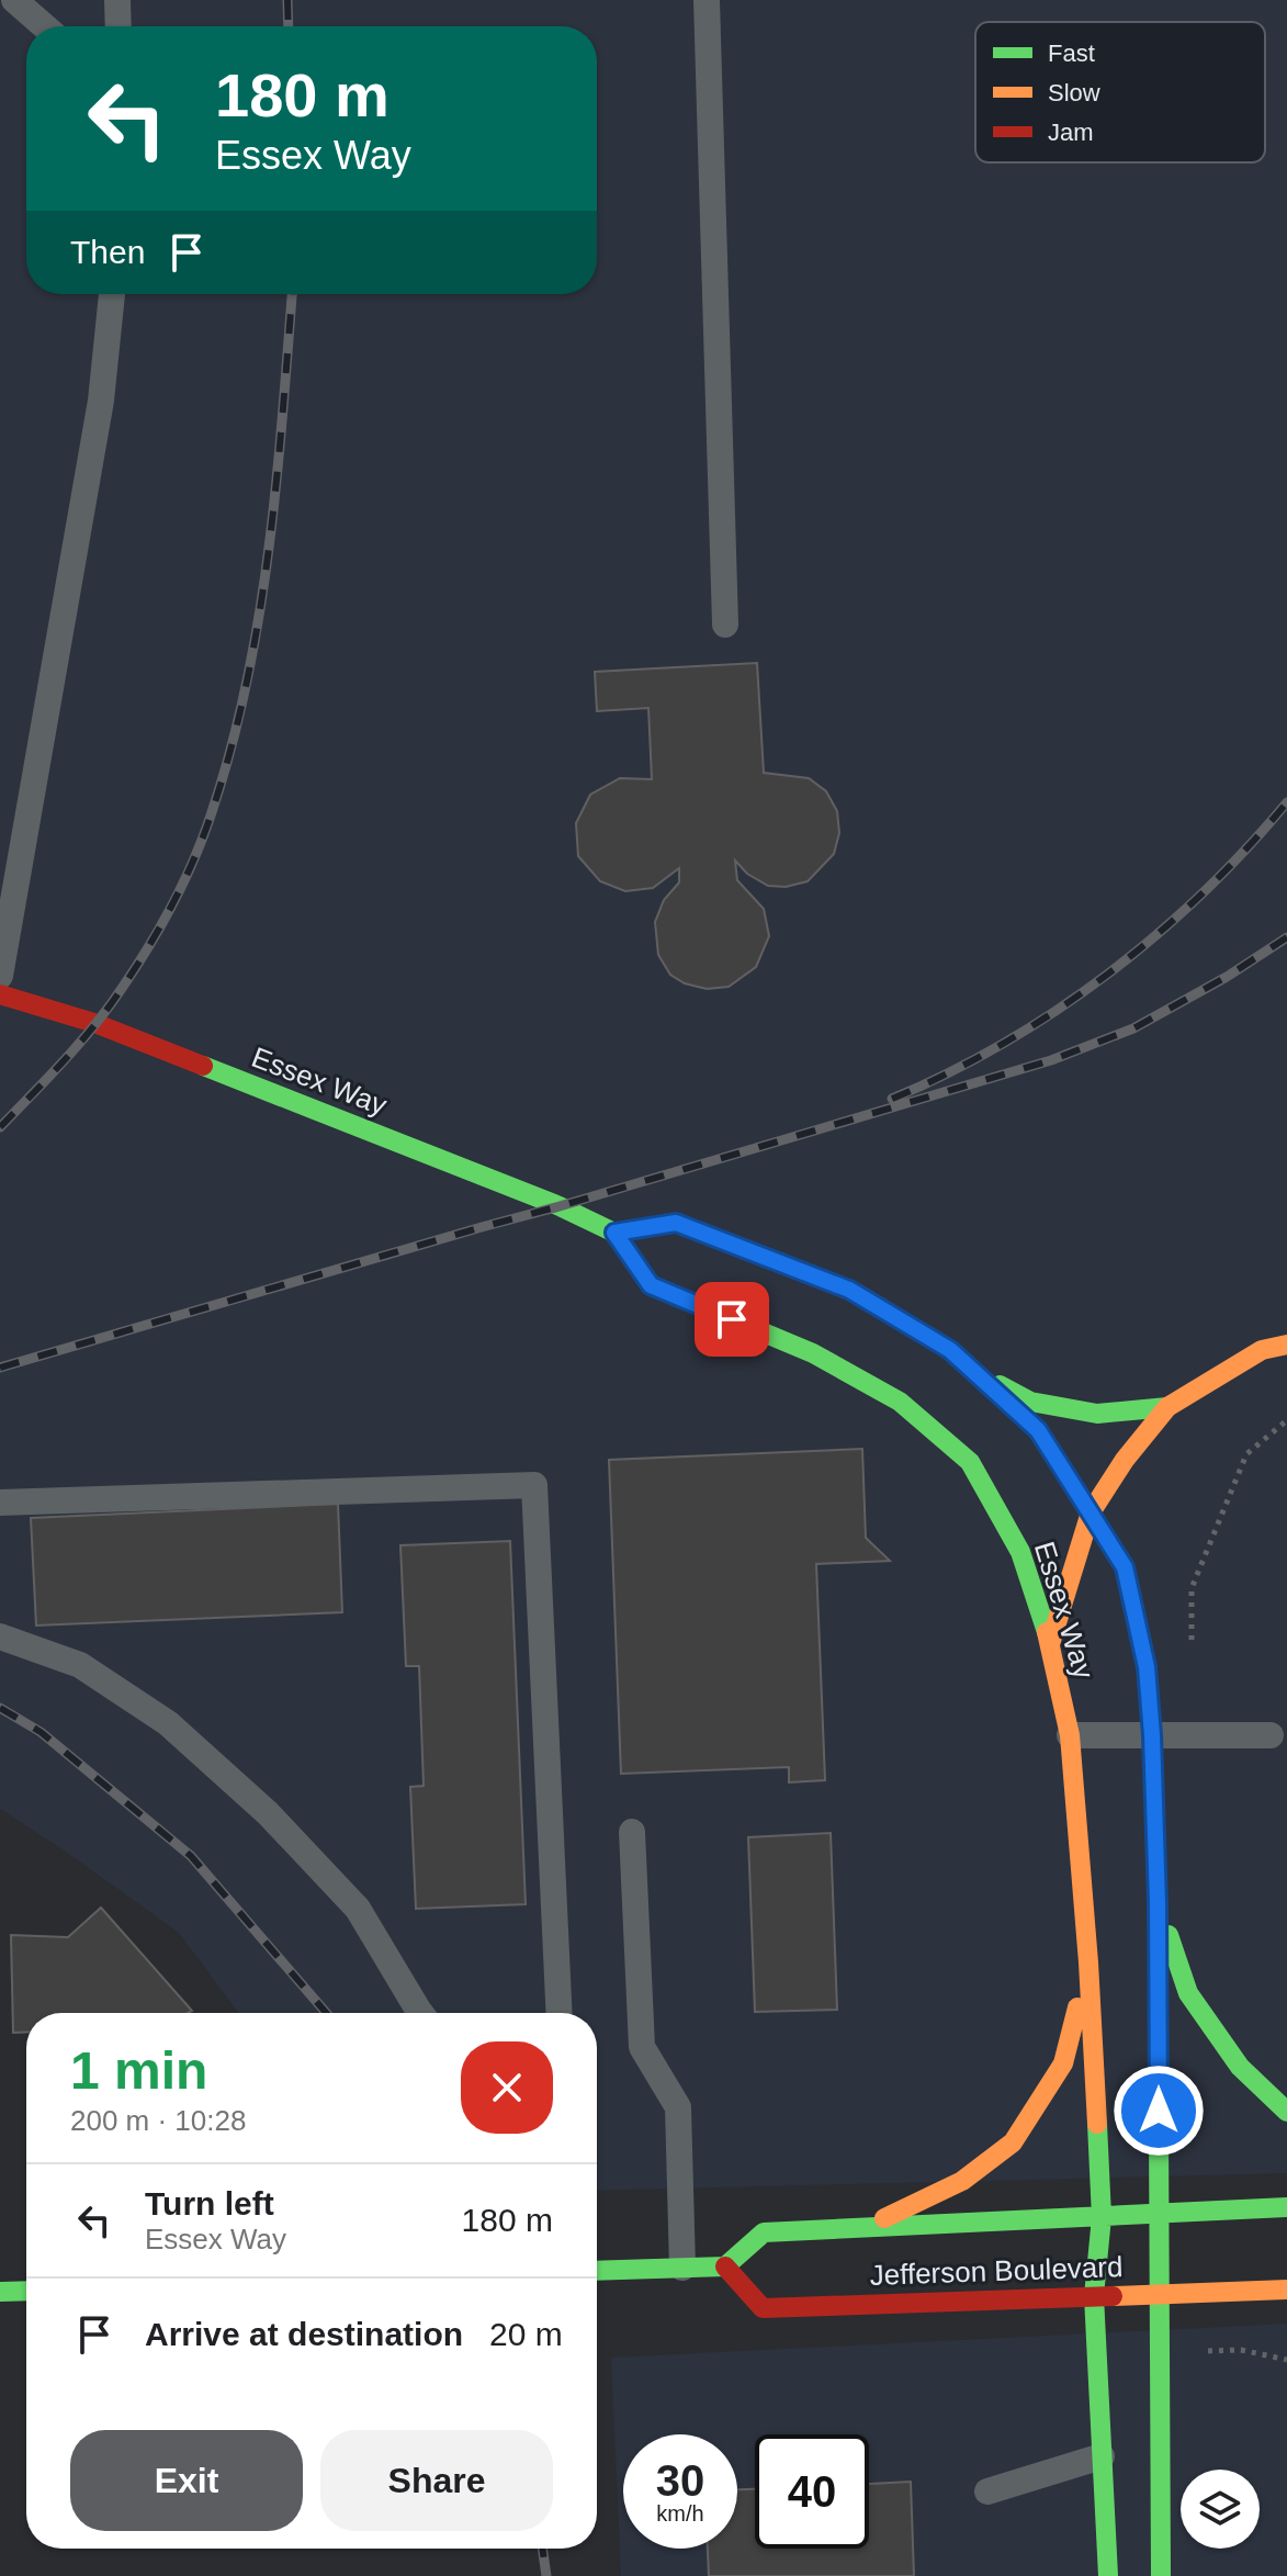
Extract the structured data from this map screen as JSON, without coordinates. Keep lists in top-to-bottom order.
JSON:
{
  "streets": {
    "street": ["Essex Way", "Jefferson Boulevard"]
  },
  "crossings": [
    ["Essex Way", "Jefferson Boulevard"]
  ],
  "legend": ["Fast", "Slow", "Jam"],
  "page": {
    "turn": ["180 m", "Essex Way"],
    "then": "Then",
    "heading": ["1 min", "200 m · 10:28"],
    "list": [
      {
        "name": "Turn left",
        "note": "Essex Way",
        "value": "180 m"
      },
      {
        "name": "Arrive at destination",
        "value": "20 m"
      }
    ],
    "buttons": ["Exit", "Share"],
    "speed": "30 km/h",
    "limit": "40"
  }
}
